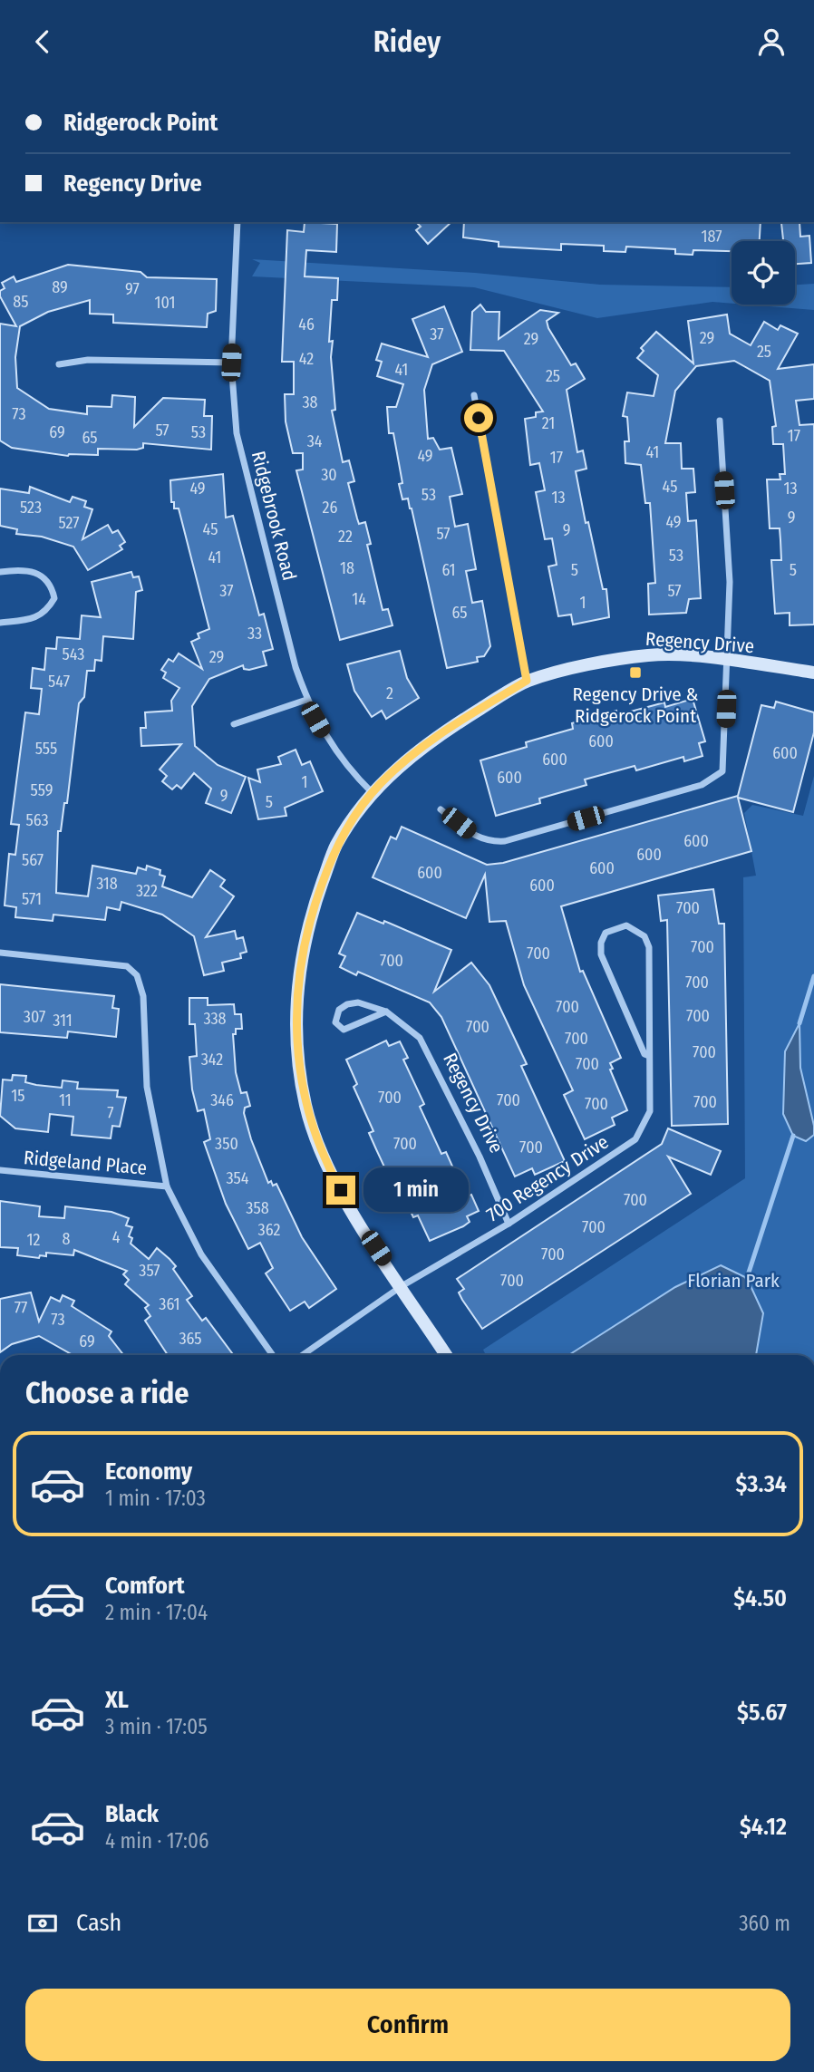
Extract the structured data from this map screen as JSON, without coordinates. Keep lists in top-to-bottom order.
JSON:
{
  "streets": {
    "street": [
      "Ridgebrook Road",
      "Regency Drive",
      "Ridgeland Place",
      "700 Regency Drive"
    ]
  },
  "crossings": [
    ["Ridgebrook Road", "Regency Drive"],
    ["Regency Drive", "700 Regency Drive"]
  ],
  "parks": ["Florian Park"],
  "places": {
    "transit": ["Regency Drive & Ridgerock Point"]
  },
  "house_numbers": [
    "187",
    "89",
    "97",
    "85",
    "101",
    "46",
    "37",
    "29",
    "29",
    "25",
    "42",
    "41",
    "25",
    "38",
    "73",
    "21",
    "57",
    "69",
    "53",
    "17",
    "65",
    "34",
    "41",
    "49",
    "17",
    "30",
    "45",
    "49",
    "13",
    "53",
    "13",
    "523",
    "26",
    "9",
    "49",
    "527",
    "45",
    "9",
    "57",
    "22",
    "53",
    "41",
    "18",
    "61",
    "5",
    "5",
    "37",
    "57",
    "14",
    "1",
    "65",
    "33",
    "543",
    "29",
    "547",
    "2",
    "600",
    "555",
    "600",
    "600",
    "600",
    "1",
    "559",
    "9",
    "5",
    "563",
    "600",
    "600",
    "567",
    "600",
    "600",
    "318",
    "600",
    "322",
    "571",
    "700",
    "700",
    "700",
    "700",
    "700",
    "700",
    "700",
    "307",
    "338",
    "311",
    "700",
    "700",
    "700",
    "342",
    "700",
    "15",
    "700",
    "11",
    "346",
    "700",
    "700",
    "700",
    "7",
    "350",
    "700",
    "700",
    "354",
    "700",
    "358",
    "700",
    "362",
    "4",
    "8",
    "12",
    "700",
    "357",
    "700",
    "361",
    "77",
    "73",
    "365",
    "69"
  ],
  "page": {
    "header": "Ridey",
    "banner": ["Ridgerock Point", "Regency Drive"],
    "bubble": "1 min",
    "heading": "Choose a ride",
    "list": [
      {
        "name": "Economy",
        "note": "1 min · 17:03",
        "value": "$3.34"
      },
      {
        "name": "Comfort",
        "note": "2 min · 17:04",
        "value": "$4.50"
      },
      {
        "name": "XL",
        "note": "3 min · 17:05",
        "value": "$5.67"
      },
      {
        "name": "Black",
        "note": "4 min · 17:06",
        "value": "$4.12"
      }
    ],
    "pay": ["Cash", "360 m"],
    "buttons": "Confirm"
  }
}
